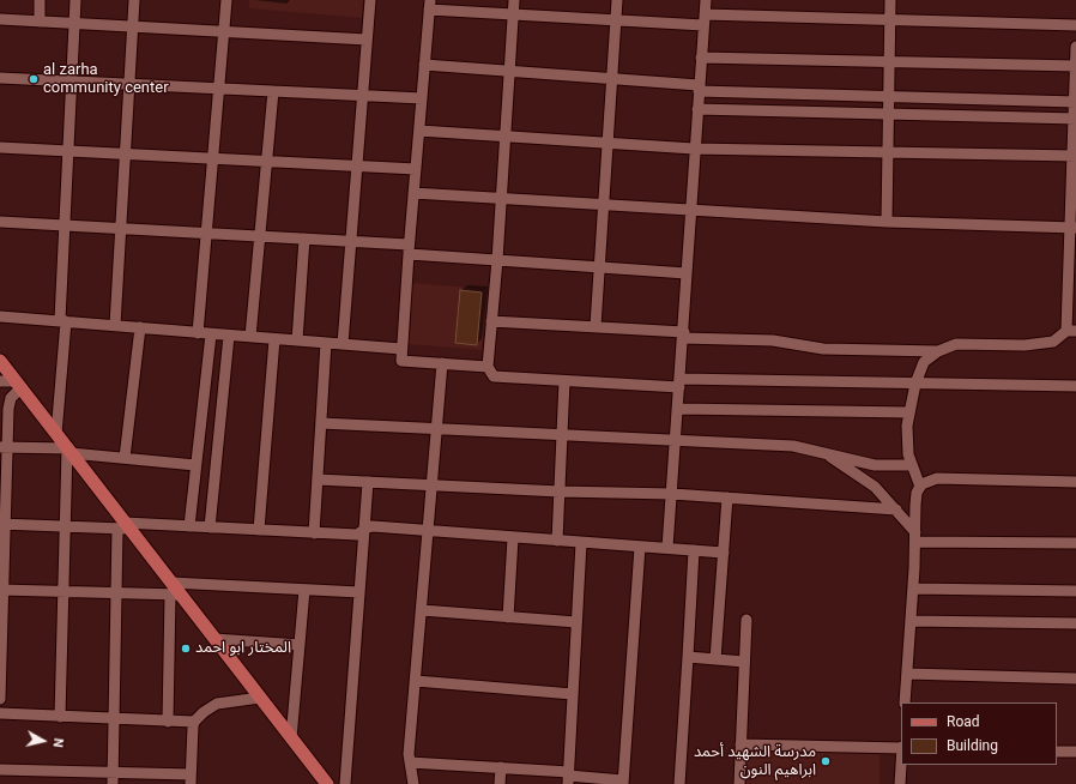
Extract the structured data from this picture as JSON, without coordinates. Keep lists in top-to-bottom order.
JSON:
{
  "places": ["al zarha community center", "المختار ابو احمد", "مدرسة الشهيد أحمد ابراهيم النون"],
  "legend": ["Road", "Building"],
  "north": "right"
}
